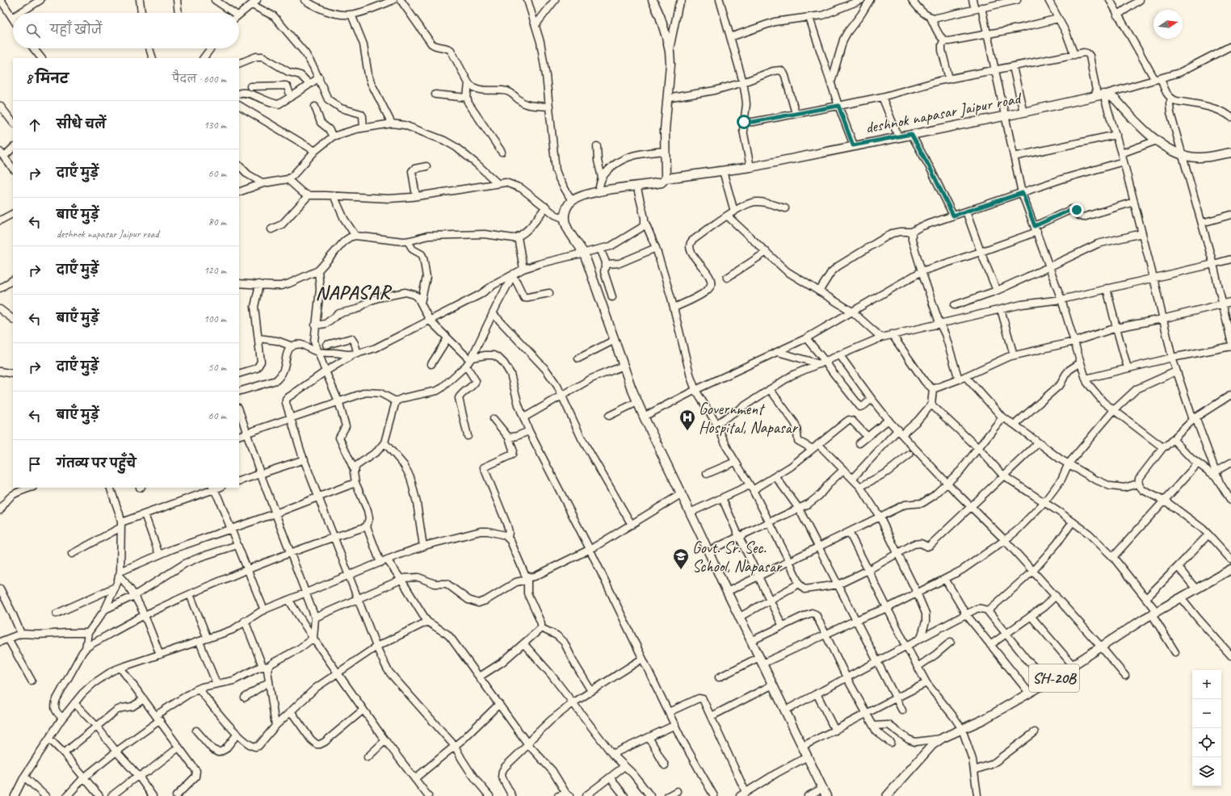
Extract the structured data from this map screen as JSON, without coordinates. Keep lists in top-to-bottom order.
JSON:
{
  "streets": {
    "main road": ["deshnok napasar Jaipur road", "SH-20B"]
  },
  "districts": ["NAPASAR"],
  "places": {
    "hospital": ["Government Hospital, Napasar"],
    "school or university": ["Govt. Sr. Sec. School, Napasar"]
  },
  "north": "right",
  "page": {
    "search": "यहाँ खोजें",
    "heading": ["8 मिनट", "पैदल · 600 m"],
    "list": [
      ["सीधे चलें", "130 m"],
      ["दाएँ मुड़ें", "60 m"],
      ["बाएँ मुड़ें", "deshnok napasar Jaipur road", "80 m"],
      ["दाएँ मुड़ें", "120 m"],
      ["बाएँ मुड़ें", "100 m"],
      ["दाएँ मुड़ें", "50 m"],
      ["बाएँ मुड़ें", "60 m"],
      "गंतव्य पर पहुँचे"
    ],
    "map_buttons": ["+", "−"]
  }
}
